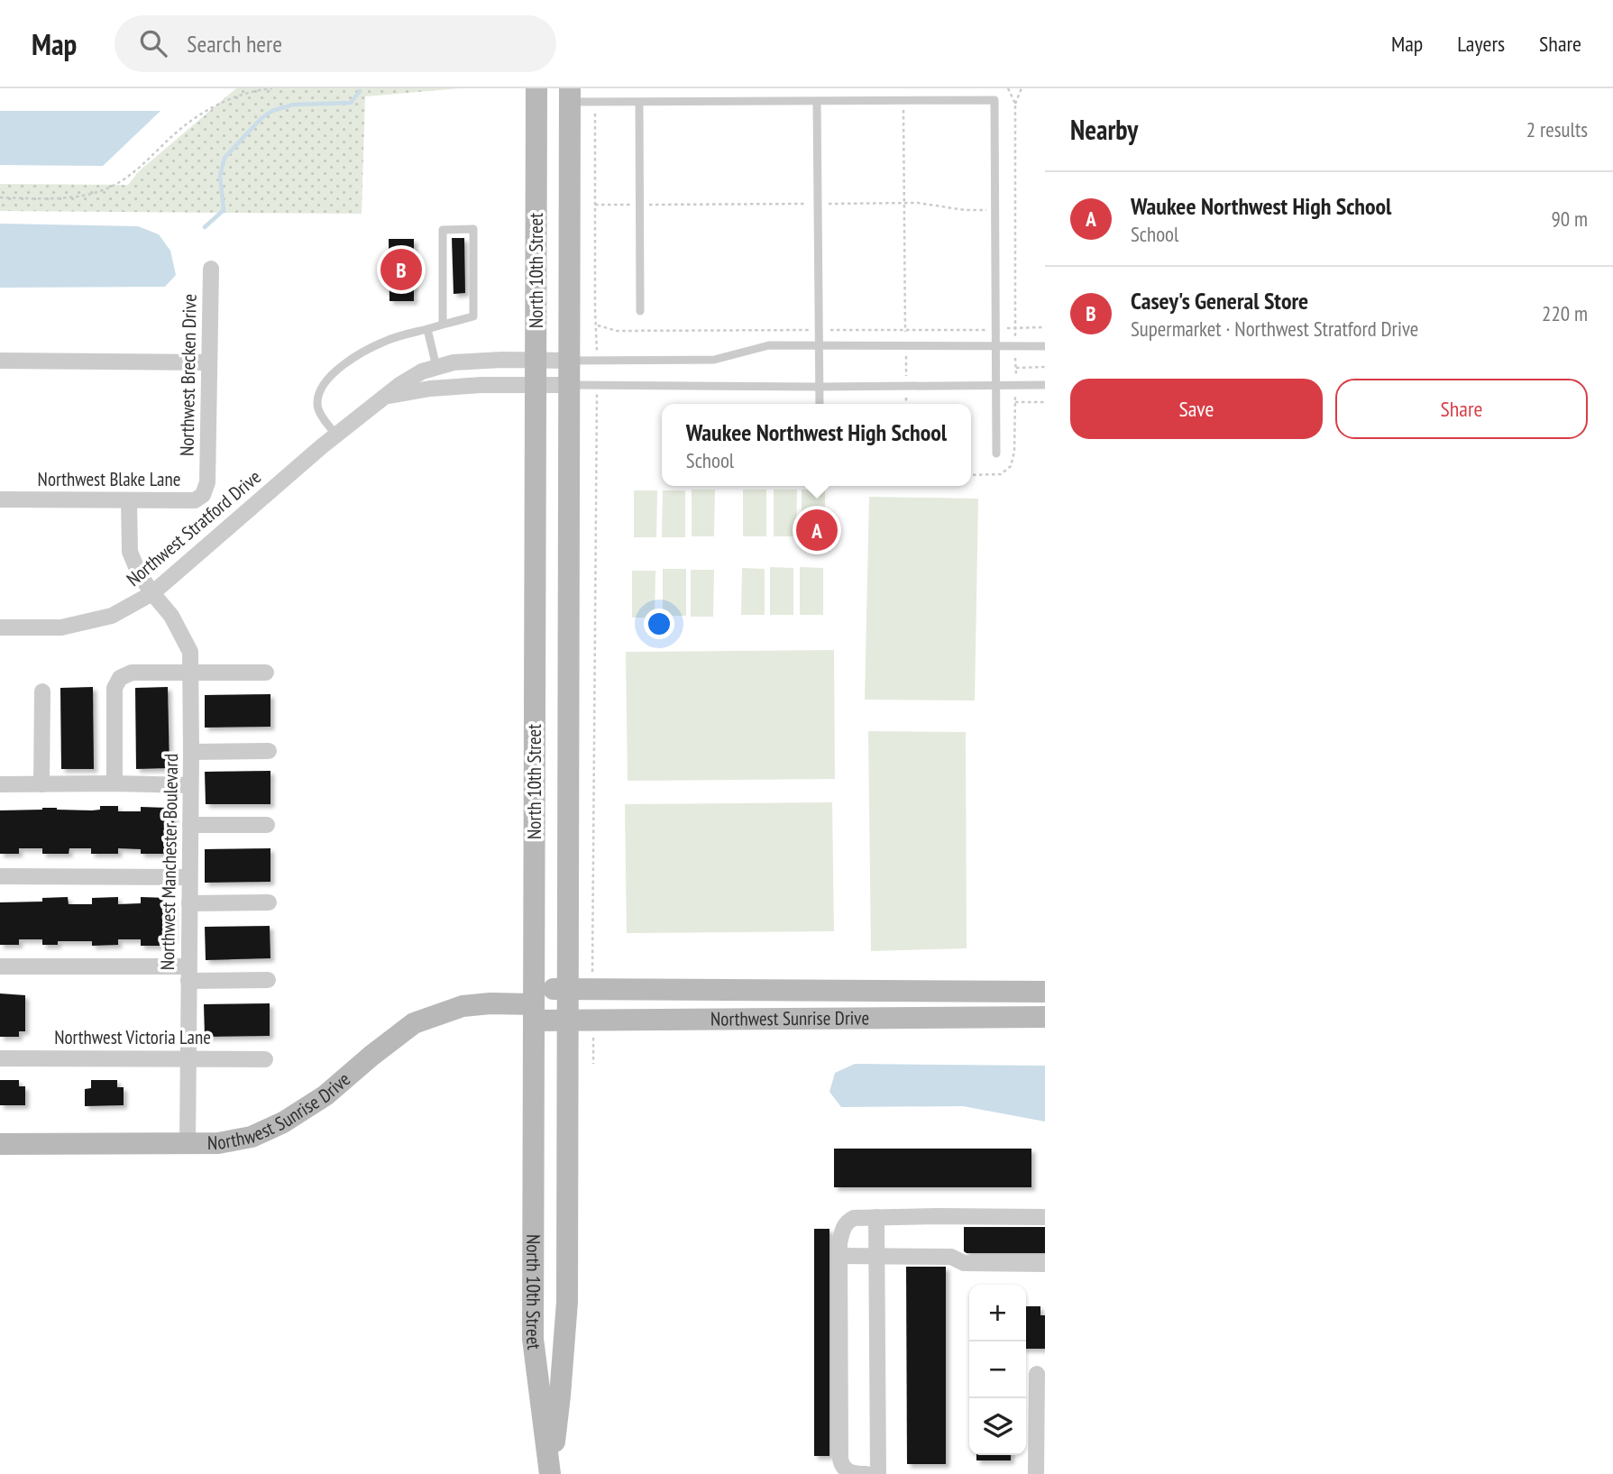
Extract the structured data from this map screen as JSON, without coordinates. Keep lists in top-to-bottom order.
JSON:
{
  "streets": {
    "main road": ["North 10th Street", "Northwest Sunrise Drive"],
    "street": [
      "Northwest Brecken Drive",
      "Northwest Blake Lane",
      "Northwest Stratford Drive",
      "Northwest Manchester Boulevard",
      "Northwest Victoria Lane"
    ]
  },
  "crossings": [
    ["North 10th Street", "Northwest Stratford Drive"],
    ["North 10th Street", "Northwest Sunrise Drive"],
    ["Northwest Brecken Drive", "Northwest Blake Lane"],
    ["Northwest Blake Lane", "Northwest Manchester Boulevard"],
    ["Northwest Stratford Drive", "Northwest Manchester Boulevard"],
    ["Northwest Manchester Boulevard", "Northwest Sunrise Drive"],
    ["Northwest Manchester Boulevard", "Northwest Victoria Lane"]
  ],
  "page": {
    "header": "Map",
    "search": "Search here",
    "nav": ["Map", "Layers", "Share"],
    "heading": ["Nearby", "2 results"],
    "list": [
      {
        "mark": "A",
        "name": "Waukee Northwest High School",
        "note": "School",
        "value": "90 m"
      },
      {
        "mark": "B",
        "name": "Casey's General Store",
        "note": "Supermarket · Northwest Stratford Drive",
        "value": "220 m"
      }
    ],
    "pins": ["B", "A"],
    "buttons": ["Save", "Share"],
    "popup": ["Waukee Northwest High School", "School"],
    "map_buttons": ["+", "−"]
  }
}
